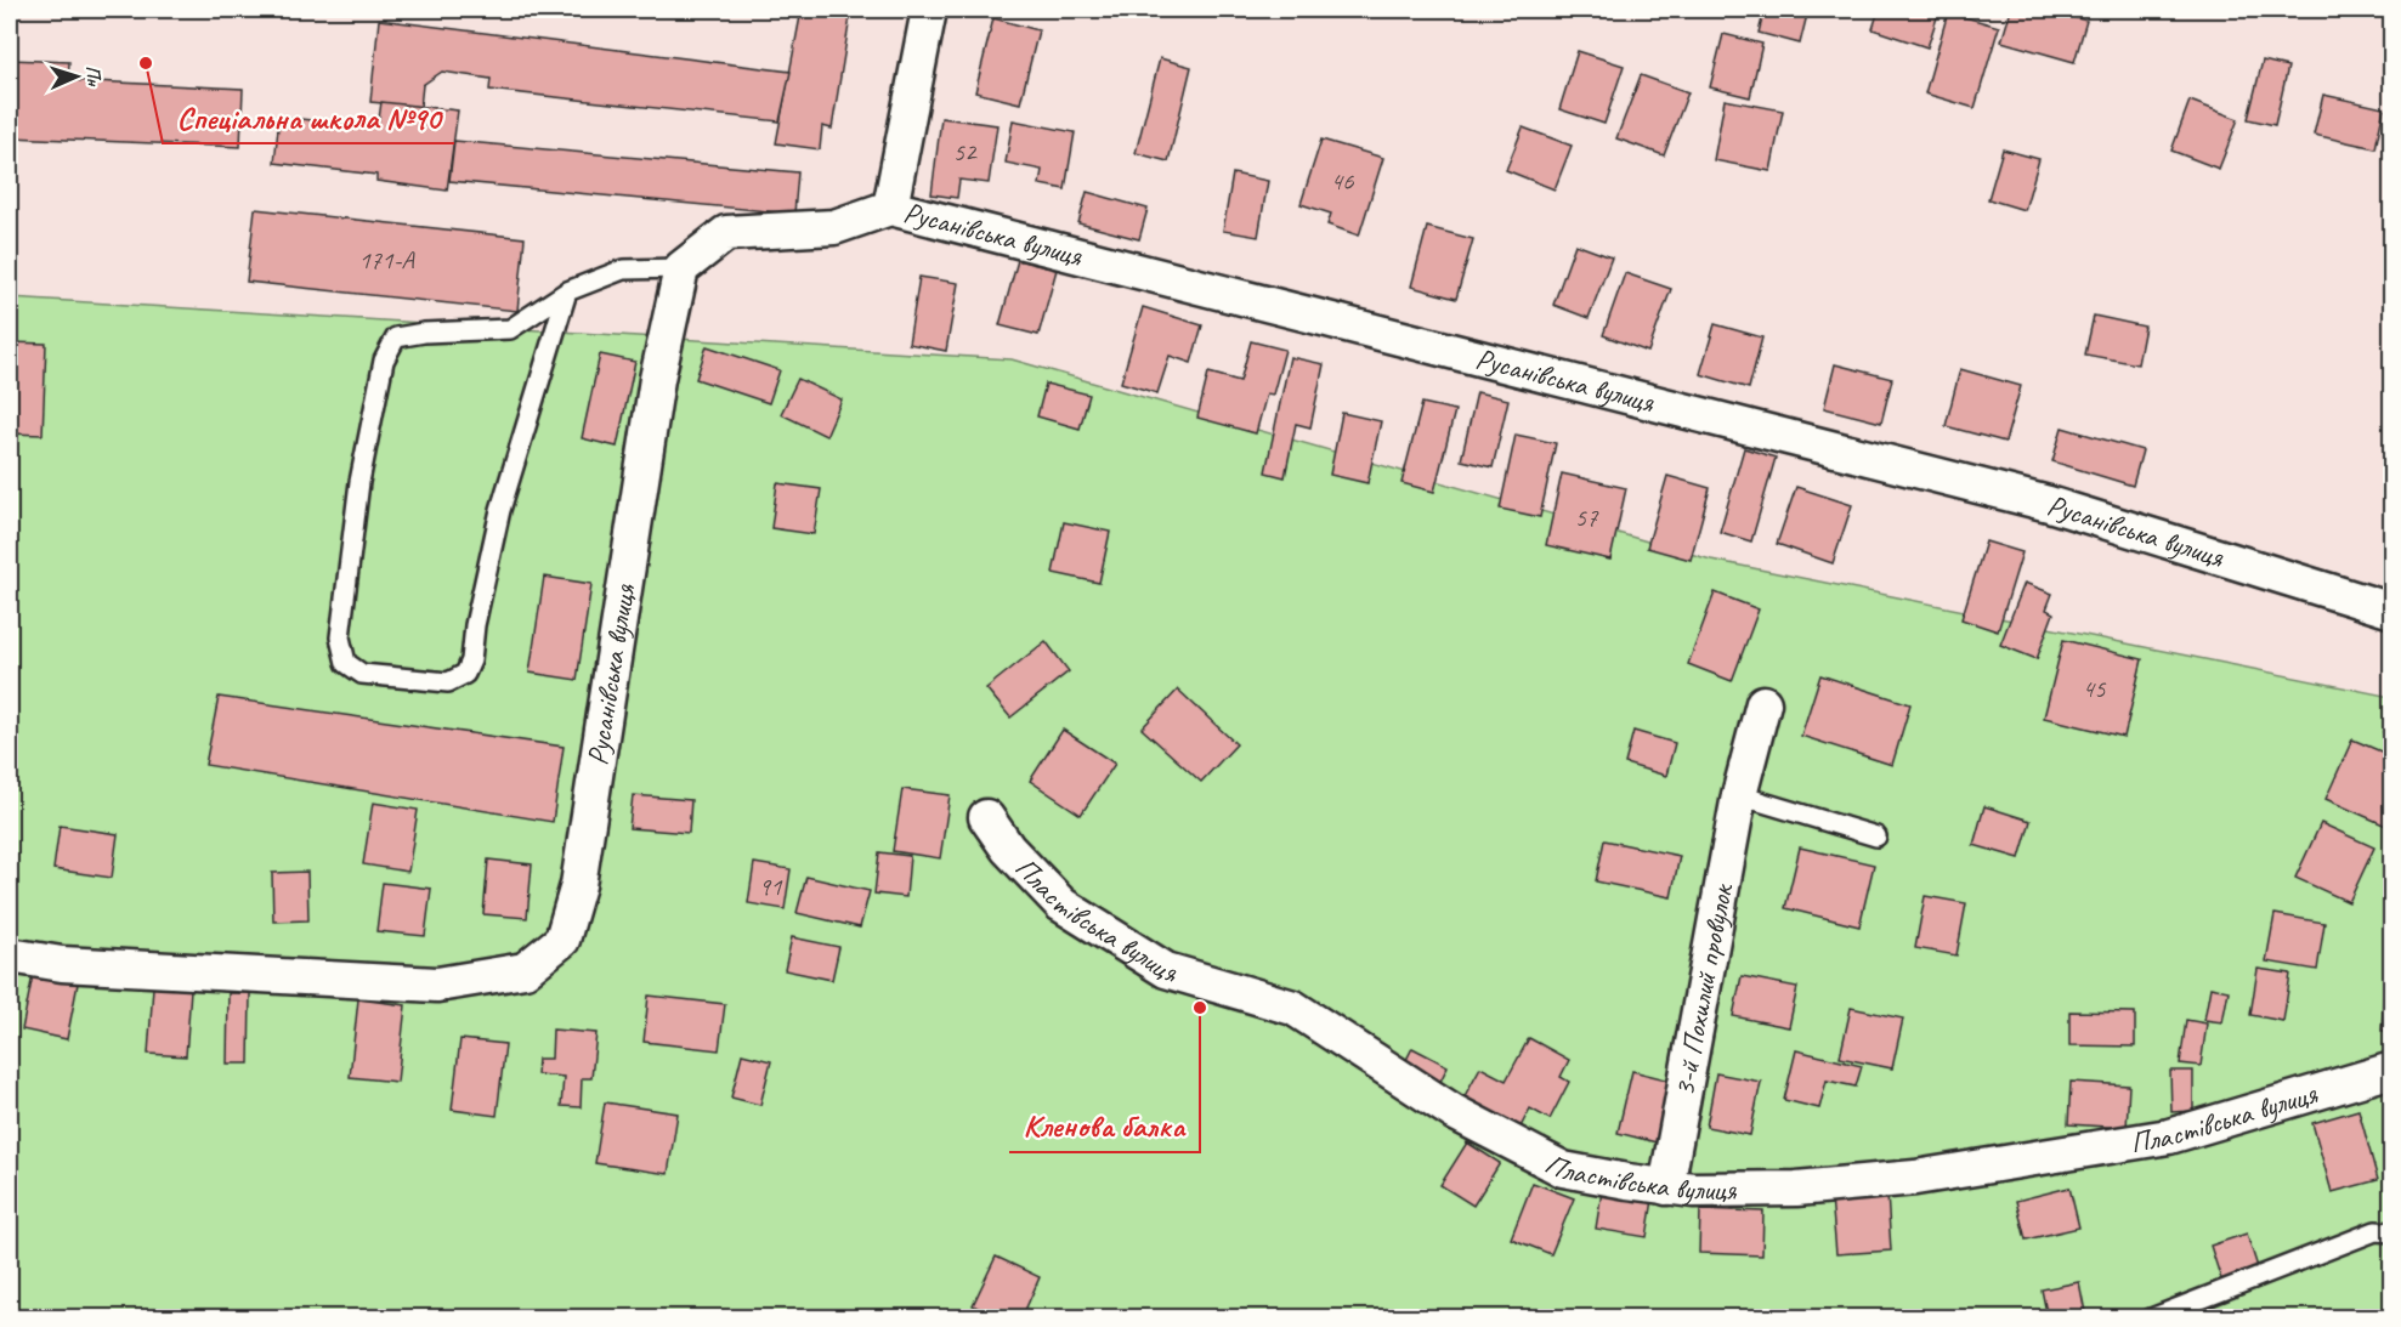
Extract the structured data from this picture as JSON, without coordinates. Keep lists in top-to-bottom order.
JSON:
{
  "streets": {
    "street": ["Русанівська вулиця", "Пластівська вулиця", "3-й Похилий провулок"]
  },
  "crossings": [
    ["Пластівська вулиця", "3-й Похилий провулок"]
  ],
  "places": ["Спеціальна школа №90", "Кленова балка"],
  "house_numbers": [
    "52",
    "46",
    "171-А",
    "57",
    "45",
    "91"
  ],
  "north": "right"
}
